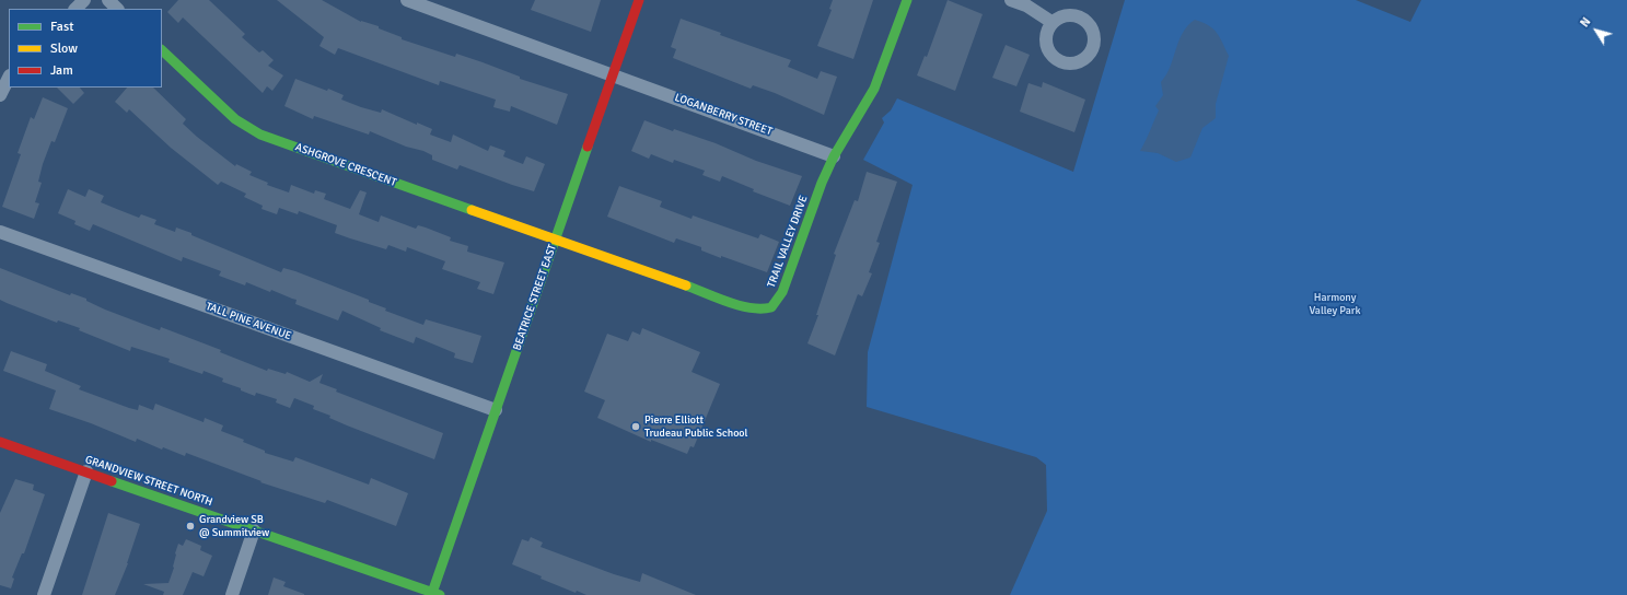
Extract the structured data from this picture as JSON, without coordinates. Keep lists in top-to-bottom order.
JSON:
{
  "streets": {
    "street": [
      "LOGANBERRY STREET",
      "ASHGROVE CRESCENT",
      "TRAIL VALLEY DRIVE",
      "BEATRICE STREET EAST",
      "TALL PINE AVENUE",
      "GRANDVIEW STREET NORTH"
    ]
  },
  "crossings": [
    ["LOGANBERRY STREET", "TRAIL VALLEY DRIVE"],
    ["LOGANBERRY STREET", "BEATRICE STREET EAST"],
    ["ASHGROVE CRESCENT", "TRAIL VALLEY DRIVE"],
    ["ASHGROVE CRESCENT", "BEATRICE STREET EAST"],
    ["TRAIL VALLEY DRIVE", "BEATRICE STREET EAST"],
    ["BEATRICE STREET EAST", "TALL PINE AVENUE"],
    ["BEATRICE STREET EAST", "GRANDVIEW STREET NORTH"]
  ],
  "parks": ["Harmony Valley Park"],
  "places": ["Pierre Elliott Trudeau Public School", "Grandview SB @ Summitview"],
  "legend": ["Fast", "Slow", "Jam"],
  "north": "top left"
}
